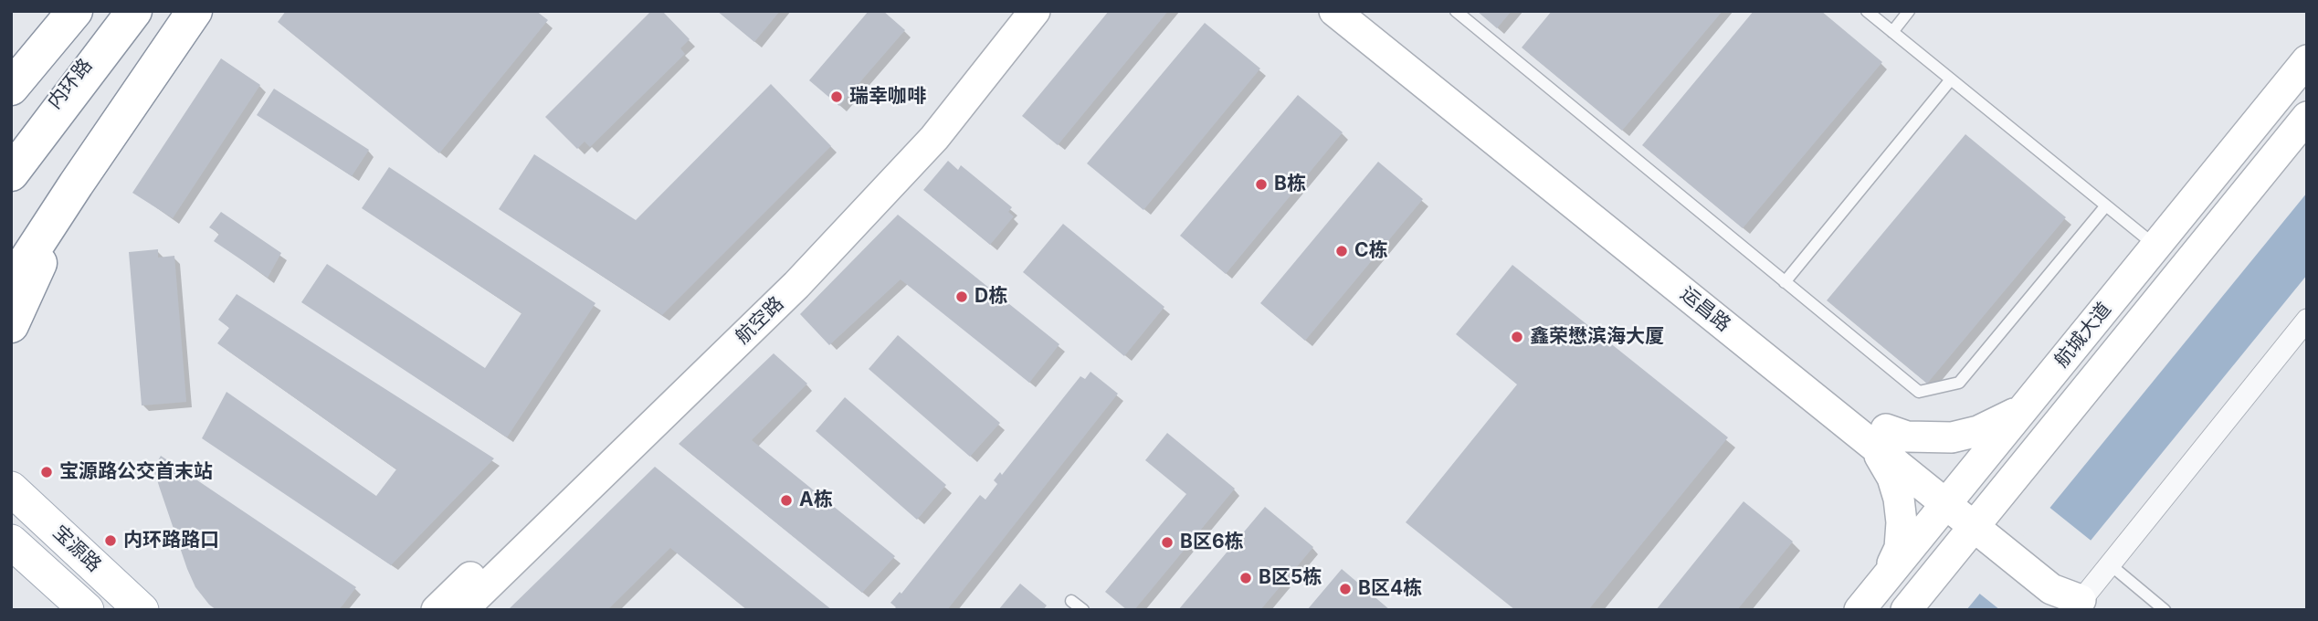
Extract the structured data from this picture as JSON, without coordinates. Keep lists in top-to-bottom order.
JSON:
{
  "streets": {
    "main road": ["宝源路"],
    "street": [
      "内环路",
      "运昌路",
      "航空路",
      "航城大道"
    ]
  },
  "crossings": [
    ["运昌路", "航城大道"]
  ],
  "places": [
    "瑞幸咖啡",
    "B栋",
    "C栋",
    "D栋",
    "鑫荣懋滨海大厦",
    "宝源路公交首末站",
    "A栋",
    "内环路路口",
    "B区6栋",
    "B区5栋",
    "B区4栋"
  ]
}
